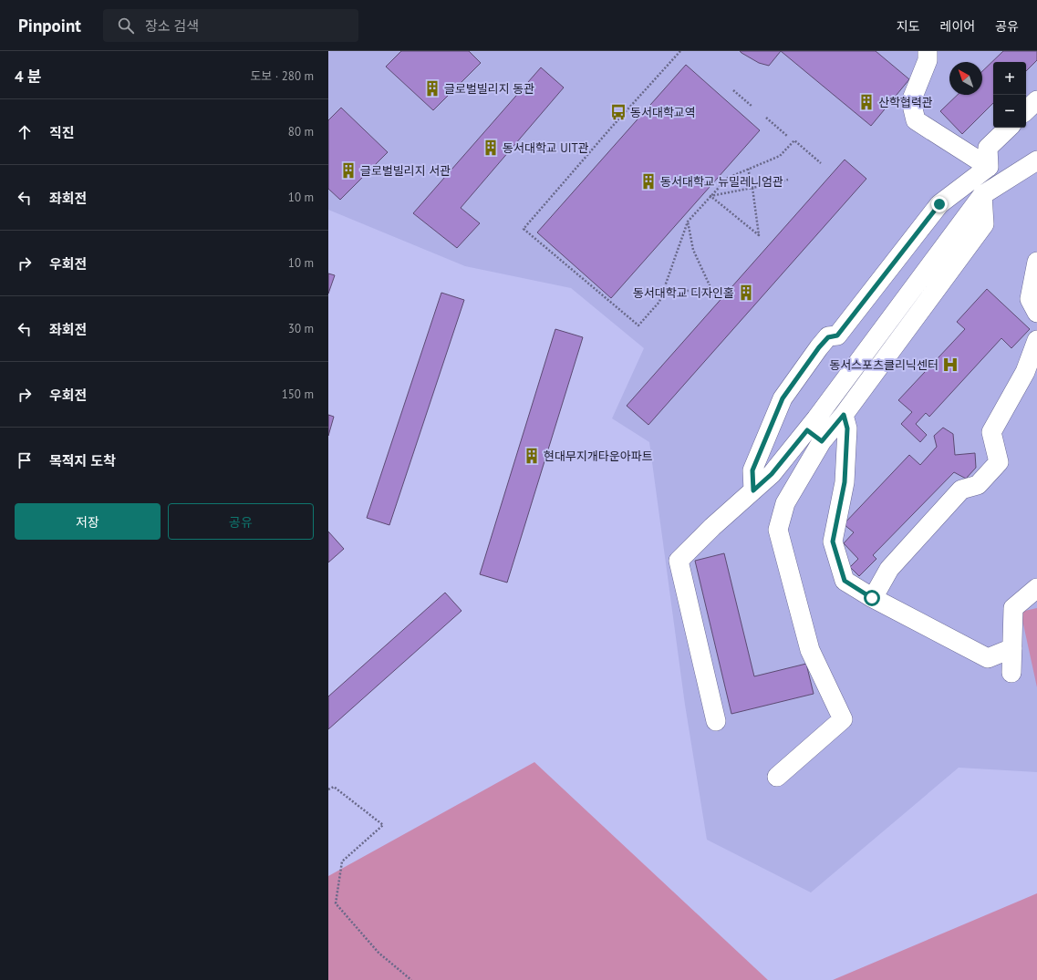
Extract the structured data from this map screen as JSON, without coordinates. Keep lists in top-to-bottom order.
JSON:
{
  "places": {
    "building": [
      "글로벌빌리지 동관",
      "산학협력관",
      "동서대학교 UIT관",
      "글로벌빌리지 서관",
      "동서대학교 뉴밀레니엄관",
      "동서대학교 디자인홀",
      "현대무지개타운아파트"
    ],
    "bus stop": ["동서대학교역"],
    "hospital": ["동서스포츠클리닉센터"]
  },
  "north": "top left",
  "page": {
    "header": "Pinpoint",
    "search": "장소 검색",
    "nav": ["지도", "레이어", "공유"],
    "heading": ["4 분", "도보 · 280 m"],
    "map_buttons": ["+", "−"],
    "list": [
      ["직진", "80 m"],
      ["좌회전", "10 m"],
      ["우회전", "10 m"],
      ["좌회전", "30 m"],
      ["우회전", "150 m"],
      "목적지 도착"
    ],
    "buttons": ["저장", "공유"]
  }
}
